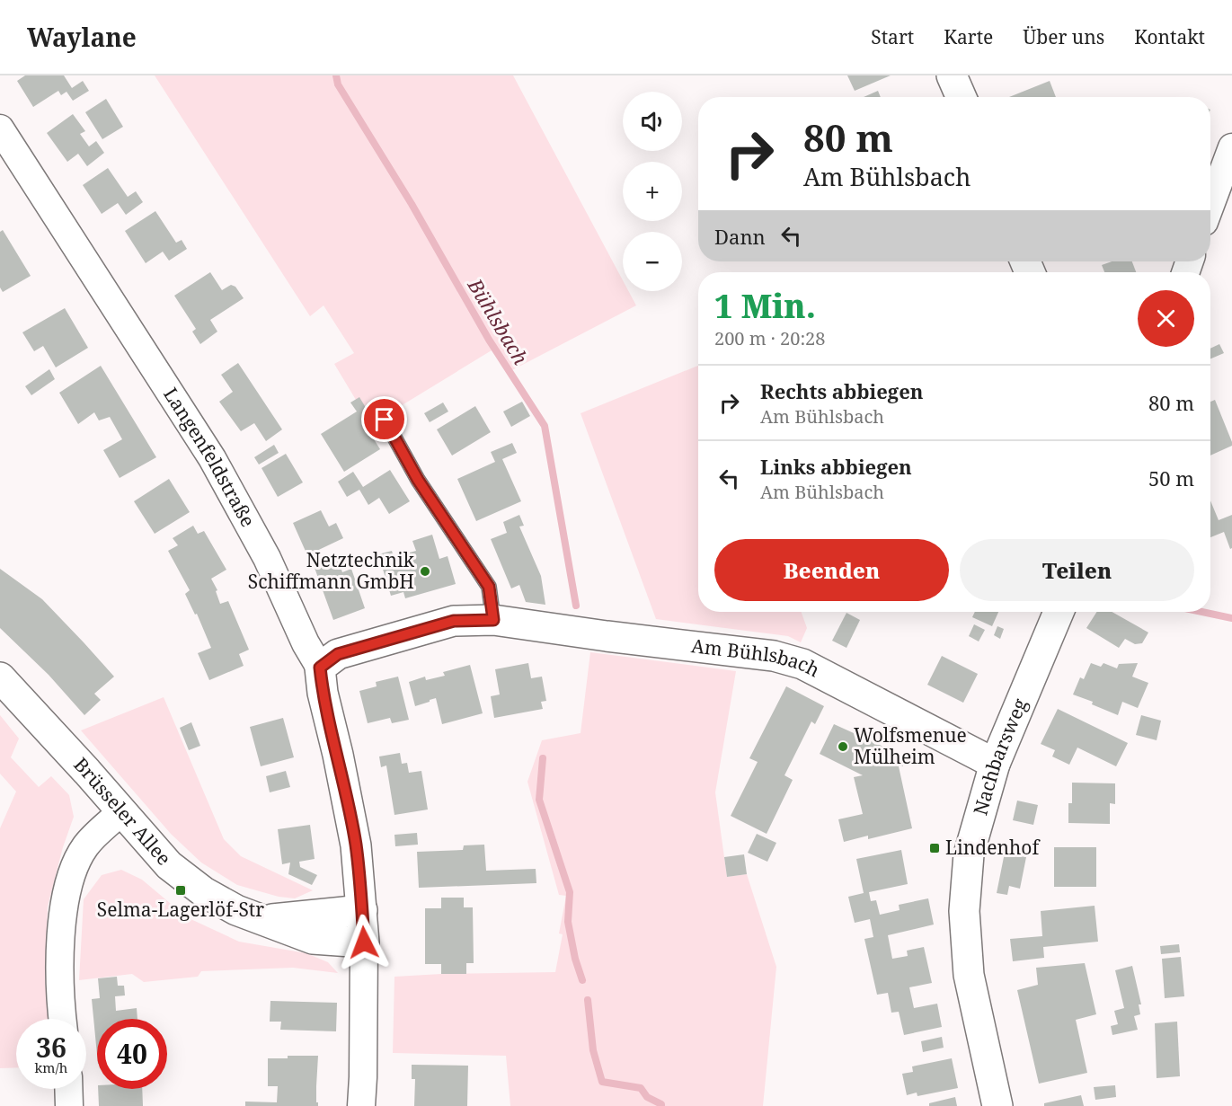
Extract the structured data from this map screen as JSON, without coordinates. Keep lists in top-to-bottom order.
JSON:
{
  "streets": {
    "street": [
      "Langenfeldstraße",
      "Am Bühlsbach",
      "Nachbarsweg",
      "Brüsseler Allee"
    ]
  },
  "crossings": [
    ["Langenfeldstraße", "Am Bühlsbach"],
    ["Langenfeldstraße", "Brüsseler Allee"],
    ["Am Bühlsbach", "Nachbarsweg"]
  ],
  "water": ["Bühlsbach"],
  "places": {
    "other": ["Netztechnik Schiffmann GmbH", "Wolfsmenue Mülheim"],
    "transit": ["Lindenhof", "Selma-Lagerlöf-Str"]
  },
  "page": {
    "header": "Waylane",
    "nav": [
      "Start",
      "Karte",
      "Über uns",
      "Kontakt"
    ],
    "map_buttons": ["+", "−"],
    "turn": ["80 m", "Am Bühlsbach"],
    "then": "Dann",
    "heading": ["1 Min.", "200 m · 20:28"],
    "list": [
      {
        "name": "Rechts abbiegen",
        "note": "Am Bühlsbach",
        "value": "80 m"
      },
      {
        "name": "Links abbiegen",
        "note": "Am Bühlsbach",
        "value": "50 m"
      }
    ],
    "buttons": ["Beenden", "Teilen"],
    "speed": "36 km/h",
    "limit": "40"
  }
}
